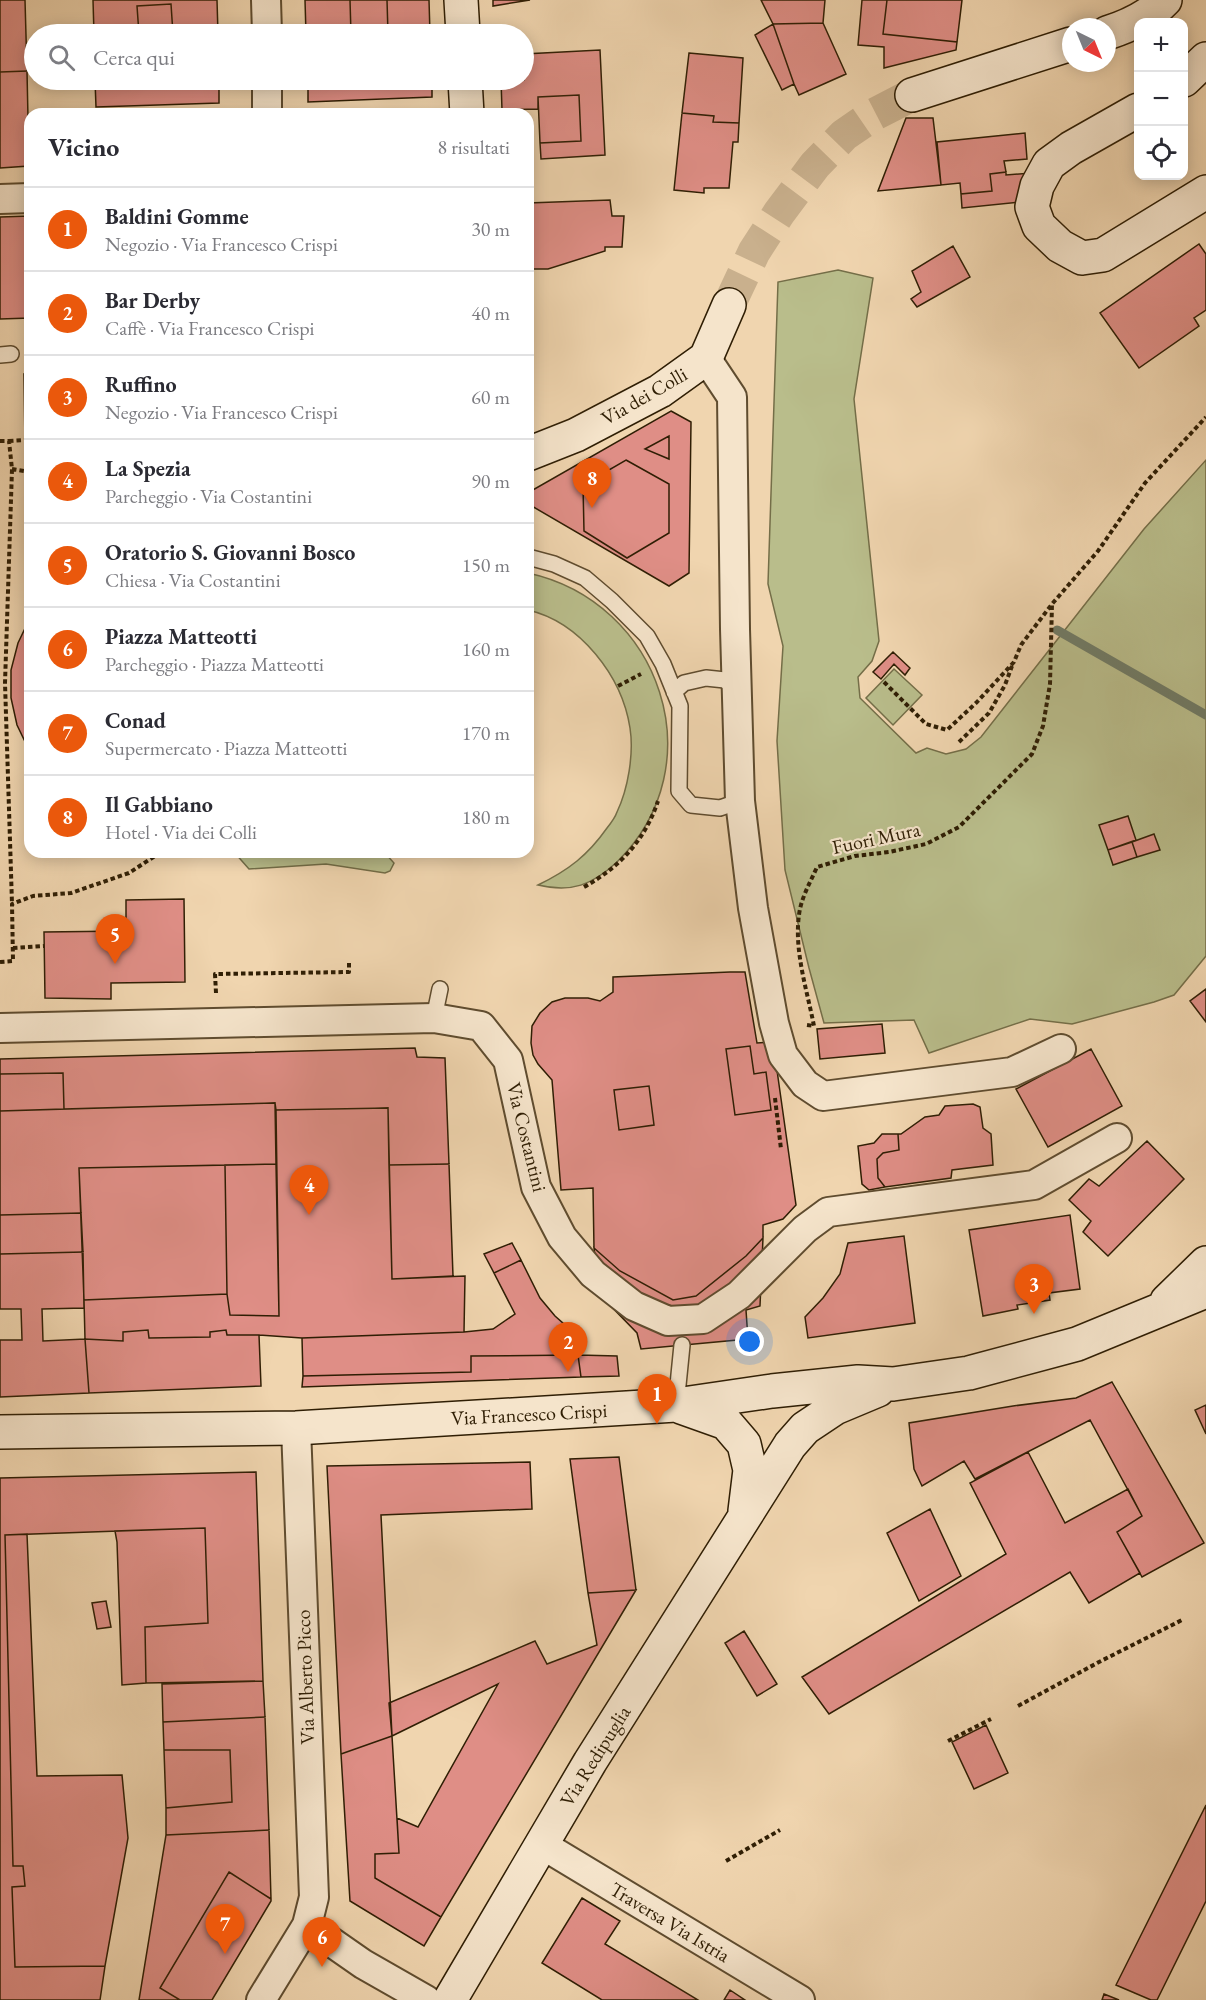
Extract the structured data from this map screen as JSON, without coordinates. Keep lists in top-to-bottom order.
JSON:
{
  "streets": {
    "street": [
      "Via dei Colli",
      "Via Costantini",
      "Via Francesco Crispi",
      "Via Alberto Picco",
      "Via Redipuglia",
      "Traversa Via Istria"
    ],
    "path": ["Fuori Mura"]
  },
  "crossings": [
    ["Via Francesco Crispi", "Via Alberto Picco"],
    ["Via Francesco Crispi", "Via Redipuglia"],
    ["Via Redipuglia", "Traversa Via Istria"]
  ],
  "north": "bottom right",
  "page": {
    "map_buttons": ["+", "−"],
    "search": "Cerca qui",
    "heading": ["Vicino", "8 risultati"],
    "list": [
      {
        "mark": "1",
        "name": "Baldini Gomme",
        "note": "Negozio · Via Francesco Crispi",
        "value": "30 m"
      },
      {
        "mark": "2",
        "name": "Bar Derby",
        "note": "Caffè · Via Francesco Crispi",
        "value": "40 m"
      },
      {
        "mark": "3",
        "name": "Ruffino",
        "note": "Negozio · Via Francesco Crispi",
        "value": "60 m"
      },
      {
        "mark": "4",
        "name": "La Spezia",
        "note": "Parcheggio · Via Costantini",
        "value": "90 m"
      },
      {
        "mark": "5",
        "name": "Oratorio S. Giovanni Bosco",
        "note": "Chiesa · Via Costantini",
        "value": "150 m"
      },
      {
        "mark": "6",
        "name": "Piazza Matteotti",
        "note": "Parcheggio · Piazza Matteotti",
        "value": "160 m"
      },
      {
        "mark": "7",
        "name": "Conad",
        "note": "Supermercato · Piazza Matteotti",
        "value": "170 m"
      },
      {
        "mark": "8",
        "name": "Il Gabbiano",
        "note": "Hotel · Via dei Colli",
        "value": "180 m"
      }
    ],
    "pins": [
      "8",
      "5",
      "4",
      "3",
      "2",
      "1",
      "7",
      "6"
    ]
  }
}
